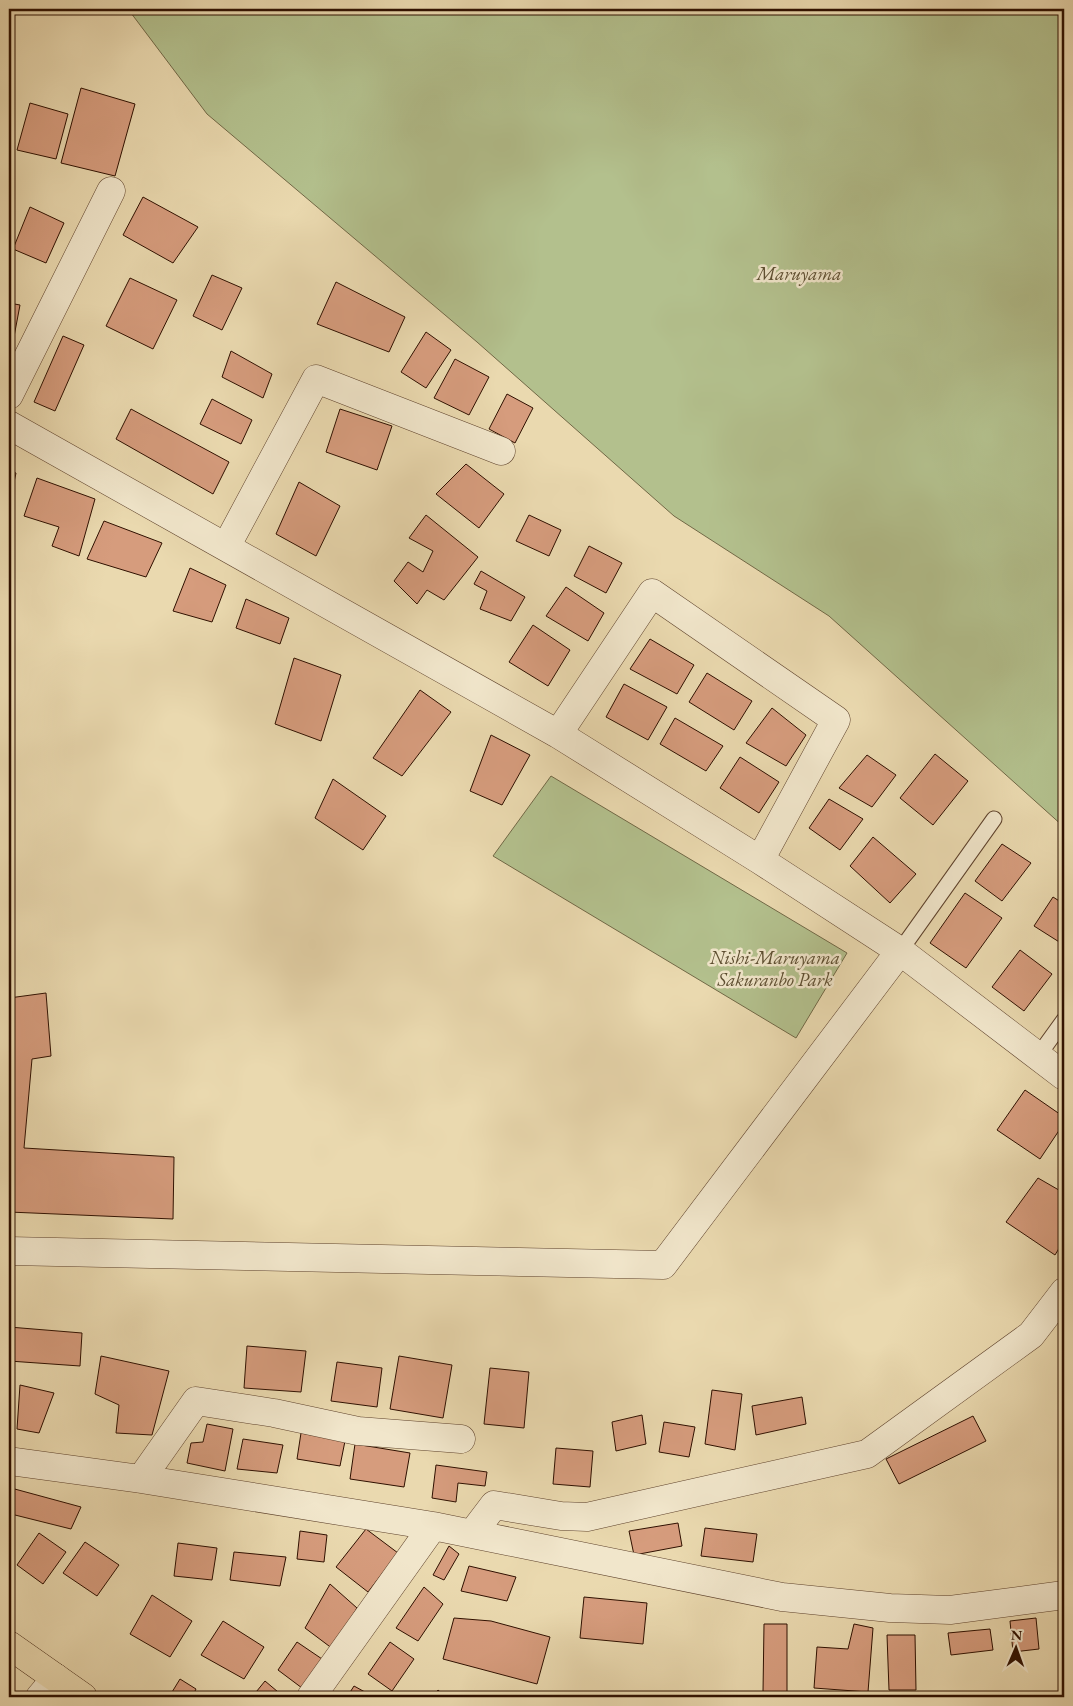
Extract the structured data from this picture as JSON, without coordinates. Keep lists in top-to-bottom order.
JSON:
{
  "parks": ["Maruyama", "Nishi-Maruyama Sakuranbo Park"],
  "north": "top"
}
